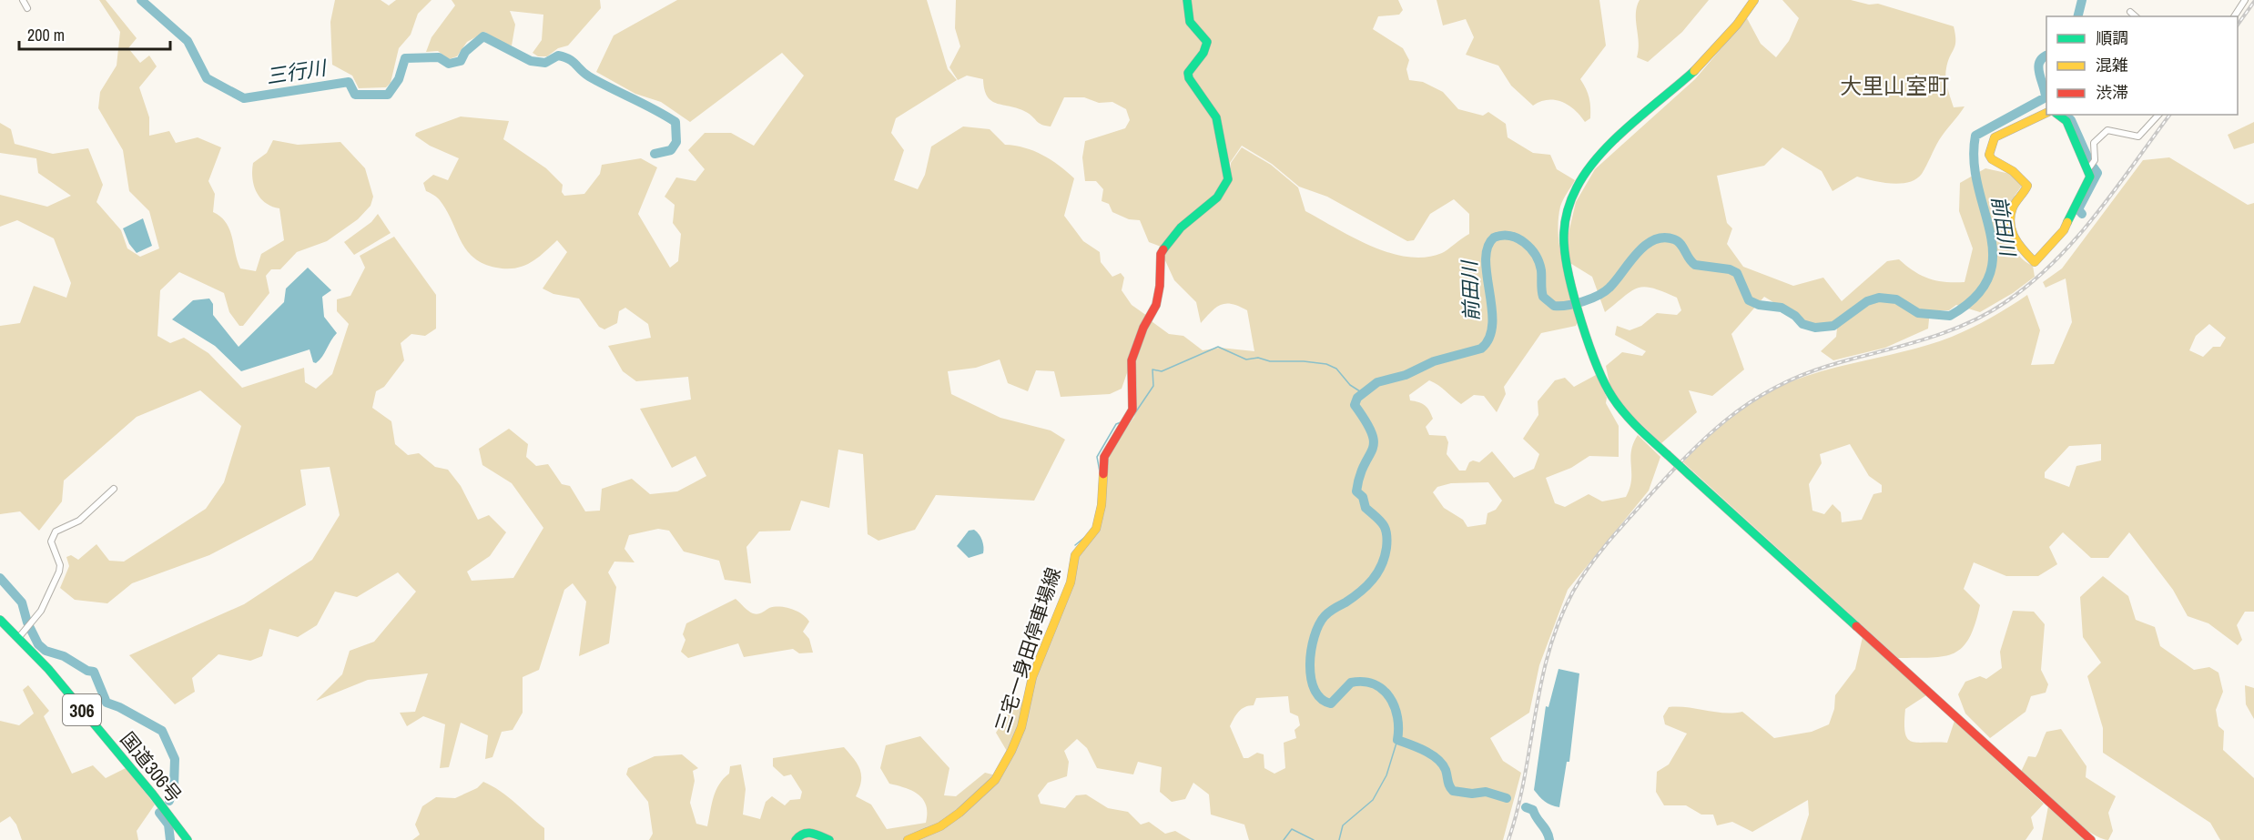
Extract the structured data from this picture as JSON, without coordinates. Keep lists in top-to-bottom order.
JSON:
{
  "streets": {
    "main road": ["三宅一身田停車場線", "306", "国道306号"]
  },
  "districts": ["大里山室町"],
  "water": ["三行川", "前田川"],
  "legend": ["順調", "混雑", "渋滞"],
  "scale_bar": "200 m"
}
